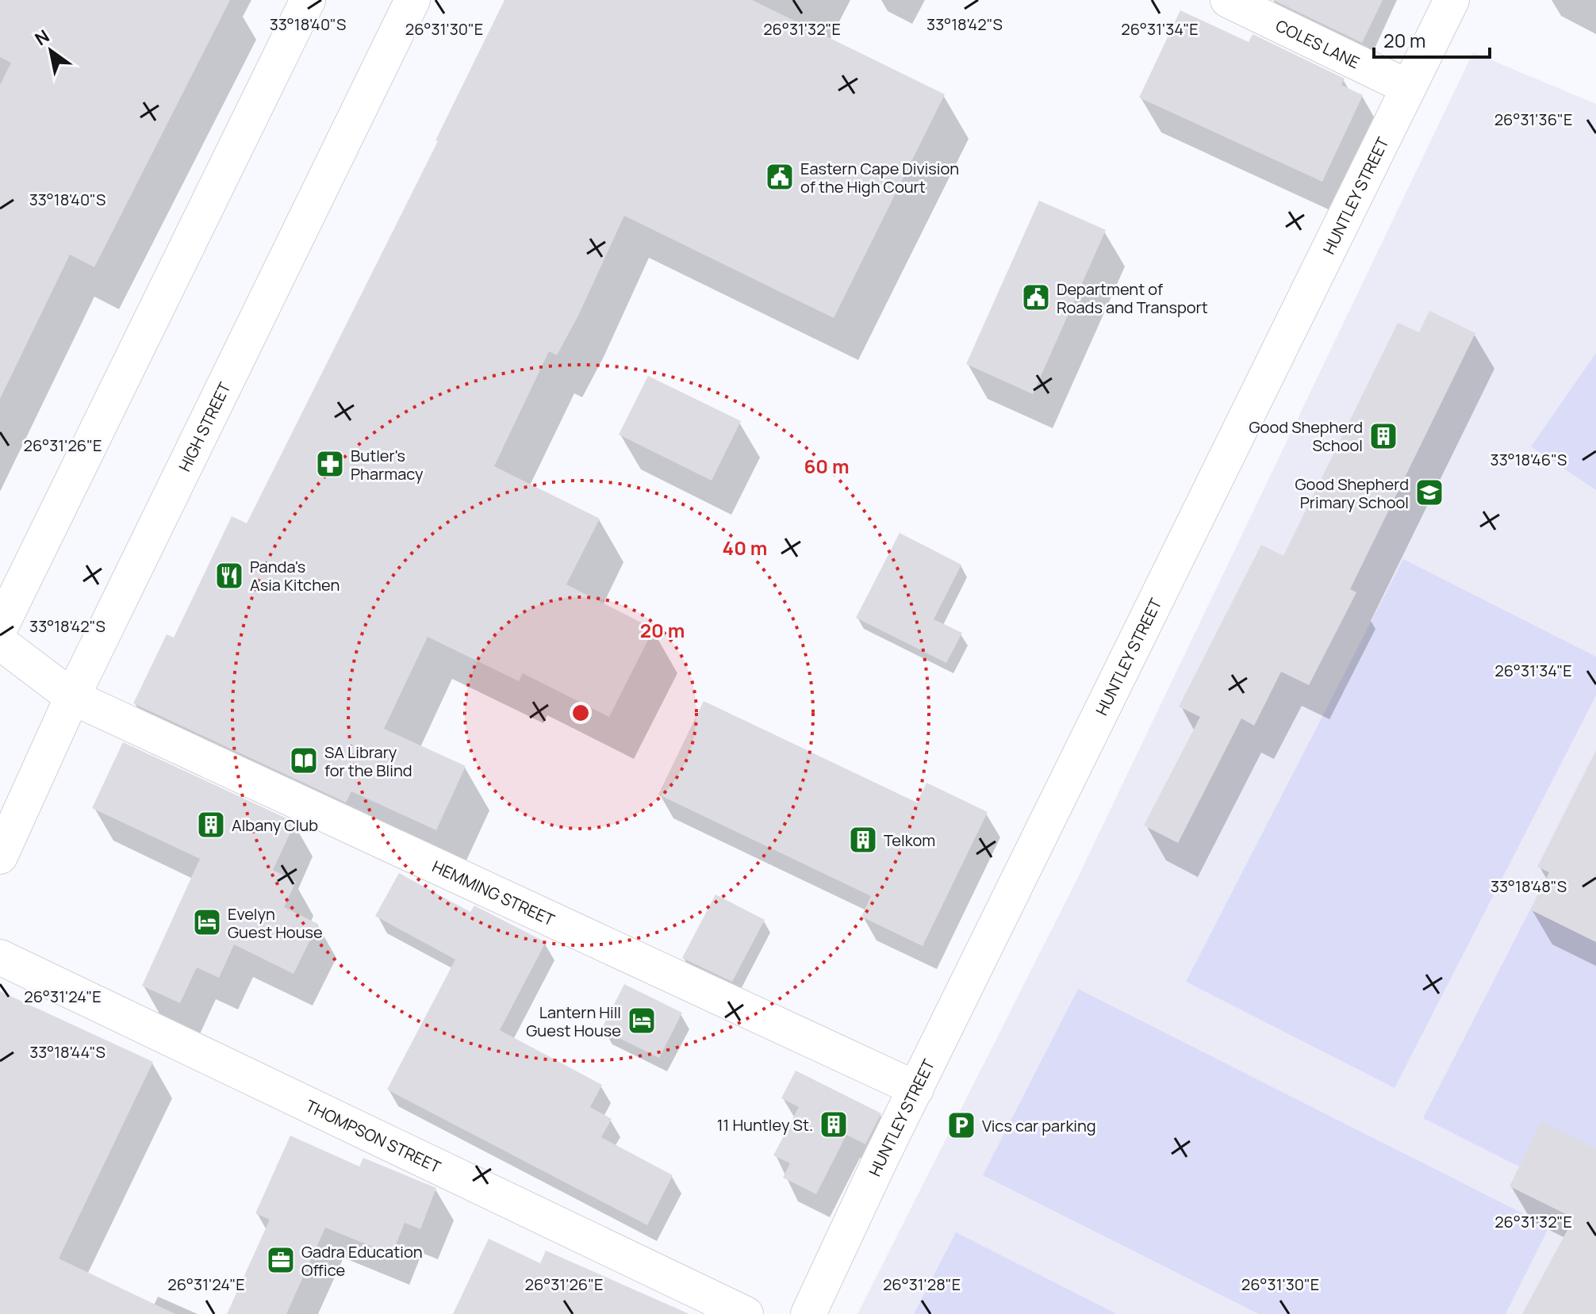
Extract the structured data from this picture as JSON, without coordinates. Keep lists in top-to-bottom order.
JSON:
{
  "streets": {
    "street": [
      "COLES LANE",
      "HUNTLEY STREET",
      "HIGH STREET",
      "HEMMING STREET",
      "THOMPSON STREET"
    ]
  },
  "crossings": [
    ["COLES LANE", "HUNTLEY STREET"],
    ["HUNTLEY STREET", "HEMMING STREET"],
    ["HIGH STREET", "HEMMING STREET"]
  ],
  "places": {
    "public building": ["Eastern Cape Division of the High Court", "Department of Roads and Transport"],
    "building": [
      "Good Shepherd School",
      "Albany Club",
      "Telkom",
      "11 Huntley St."
    ],
    "pharmacy": ["Butler's Pharmacy"],
    "school or university": ["Good Shepherd Primary School"],
    "restaurant": ["Panda's Asia Kitchen"],
    "library": ["SA Library for the Blind"],
    "hotel": ["Evelyn Guest House", "Lantern Hill Guest House"],
    "parking": ["Vics car parking"],
    "office": ["Gadra Education Office"]
  },
  "scale_bar": "20 m",
  "north": "top left",
  "coordinates": [
    "33°18'40\"S",
    "33°18'42\"S",
    "26°31'30\"E",
    "26°31'32\"E",
    "26°31'34\"E",
    "26°31'36\"E",
    "26°31'26\"E",
    "33°18'46\"S",
    "33°18'48\"S",
    "26°31'24\"E",
    "33°18'44\"S",
    "26°31'28\"E"
  ],
  "rings": ["60 m", "40 m", "20 m"]
}
